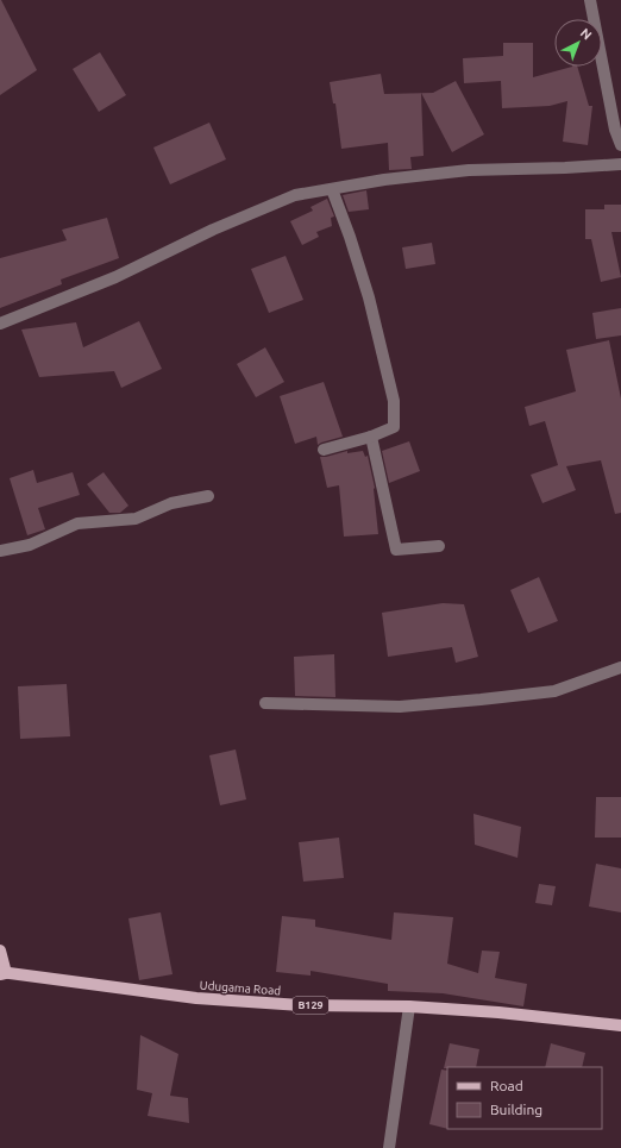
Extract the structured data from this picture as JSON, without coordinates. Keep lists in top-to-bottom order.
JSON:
{
  "streets": {
    "main road": ["Udugama Road", "B129"]
  },
  "legend": ["Road", "Building"],
  "north": "top right"
}
